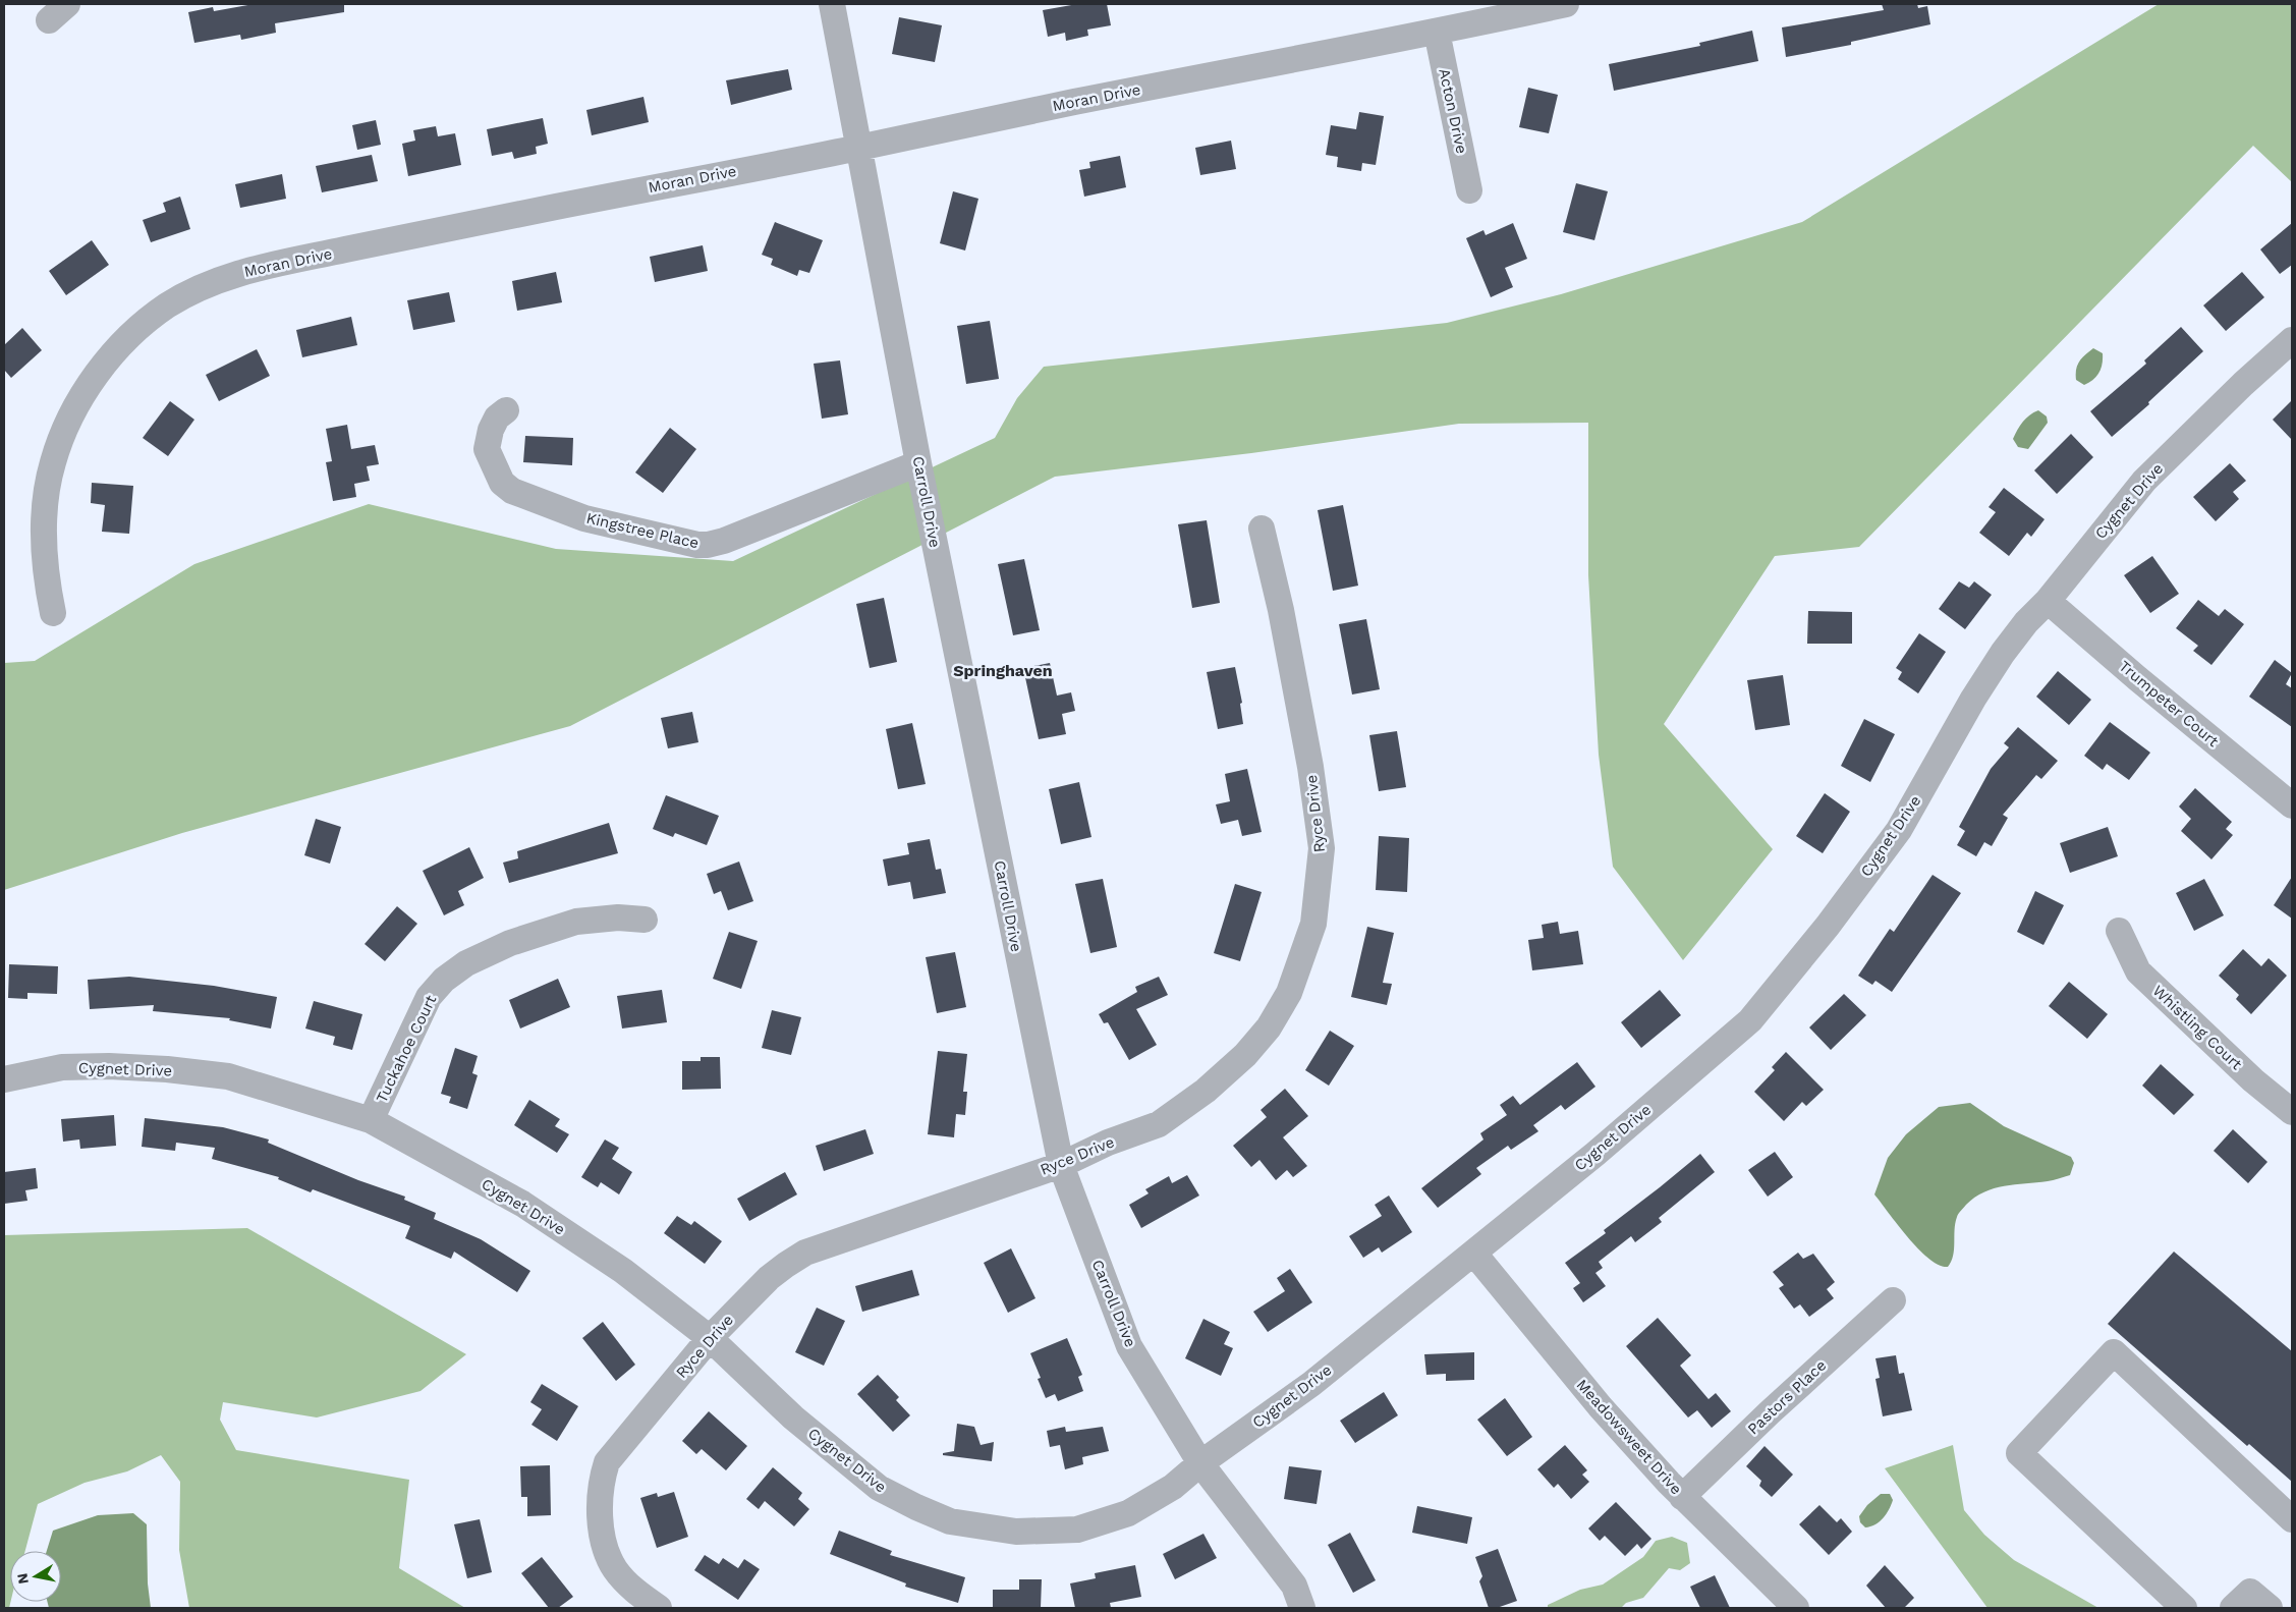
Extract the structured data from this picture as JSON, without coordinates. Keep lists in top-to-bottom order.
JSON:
{
  "streets": {
    "street": [
      "Moran Drive",
      "Acton Drive",
      "Cygnet Drive",
      "Carroll Drive",
      "Kingstree Place",
      "Trumpeter Court",
      "Ryce Drive",
      "Whistling Court",
      "Tuckahoe Court",
      "Pastors Place",
      "Meadowsweet Drive"
    ]
  },
  "crossings": [
    ["Moran Drive", "Acton Drive"],
    ["Moran Drive", "Carroll Drive"],
    ["Cygnet Drive", "Carroll Drive"],
    ["Cygnet Drive", "Trumpeter Court"],
    ["Cygnet Drive", "Ryce Drive"],
    ["Cygnet Drive", "Tuckahoe Court"],
    ["Cygnet Drive", "Meadowsweet Drive"],
    ["Carroll Drive", "Kingstree Place"],
    ["Carroll Drive", "Ryce Drive"],
    ["Pastors Place", "Meadowsweet Drive"]
  ],
  "districts": ["Springhaven"],
  "north": "left"
}
